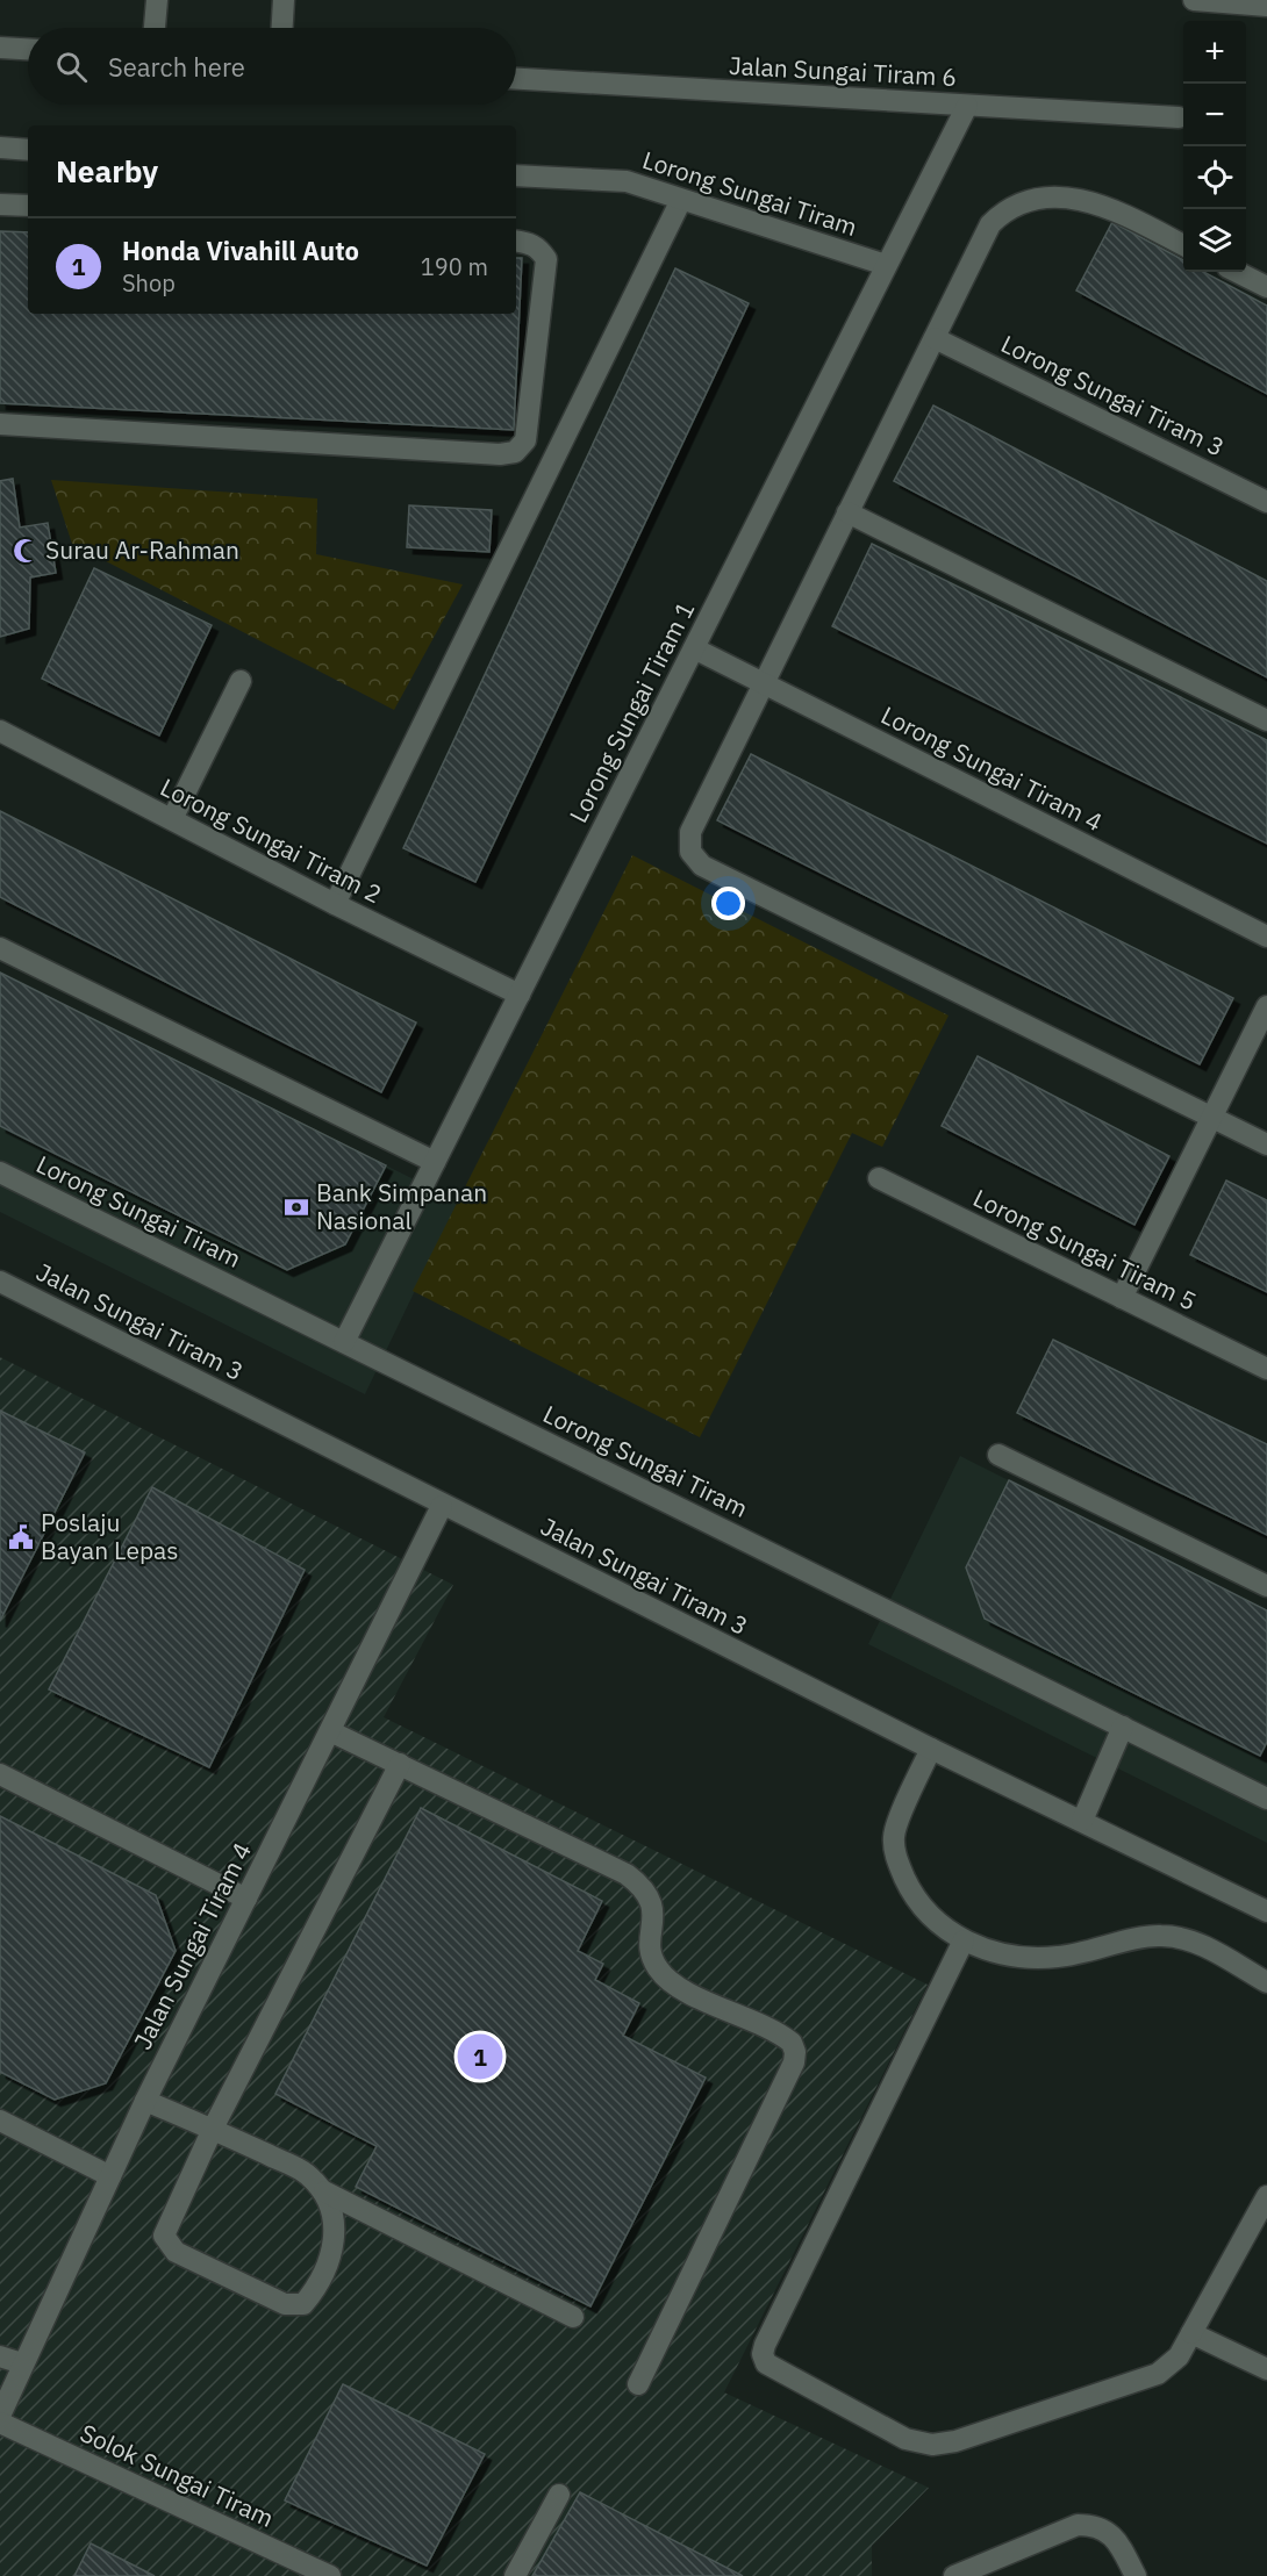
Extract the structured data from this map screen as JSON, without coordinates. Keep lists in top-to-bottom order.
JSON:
{
  "streets": {
    "street": [
      "Jalan Sungai Tiram 6",
      "Lorong Sungai Tiram",
      "Lorong Sungai Tiram 3",
      "Lorong Sungai Tiram 1",
      "Lorong Sungai Tiram 4",
      "Lorong Sungai Tiram 2",
      "Lorong Sungai Tiram 5",
      "Jalan Sungai Tiram 3",
      "Jalan Sungai Tiram 4",
      "Solok Sungai Tiram"
    ]
  },
  "crossings": [
    ["Jalan Sungai Tiram 6", "Lorong Sungai Tiram 1"],
    ["Lorong Sungai Tiram", "Lorong Sungai Tiram 1"],
    ["Lorong Sungai Tiram 1", "Lorong Sungai Tiram 4"],
    ["Lorong Sungai Tiram 1", "Lorong Sungai Tiram 2"],
    ["Jalan Sungai Tiram 3", "Jalan Sungai Tiram 4"]
  ],
  "places": {
    "mosque": ["Surau Ar-Rahman"],
    "bank": ["Bank Simpanan Nasional"],
    "public building": ["Poslaju Bayan Lepas"]
  },
  "page": {
    "map_buttons": ["+", "−"],
    "search": "Search here",
    "heading": "Nearby",
    "list": [
      {
        "mark": "1",
        "name": "Honda Vivahill Auto",
        "note": "Shop",
        "value": "190 m"
      }
    ],
    "pins": "1"
  }
}
